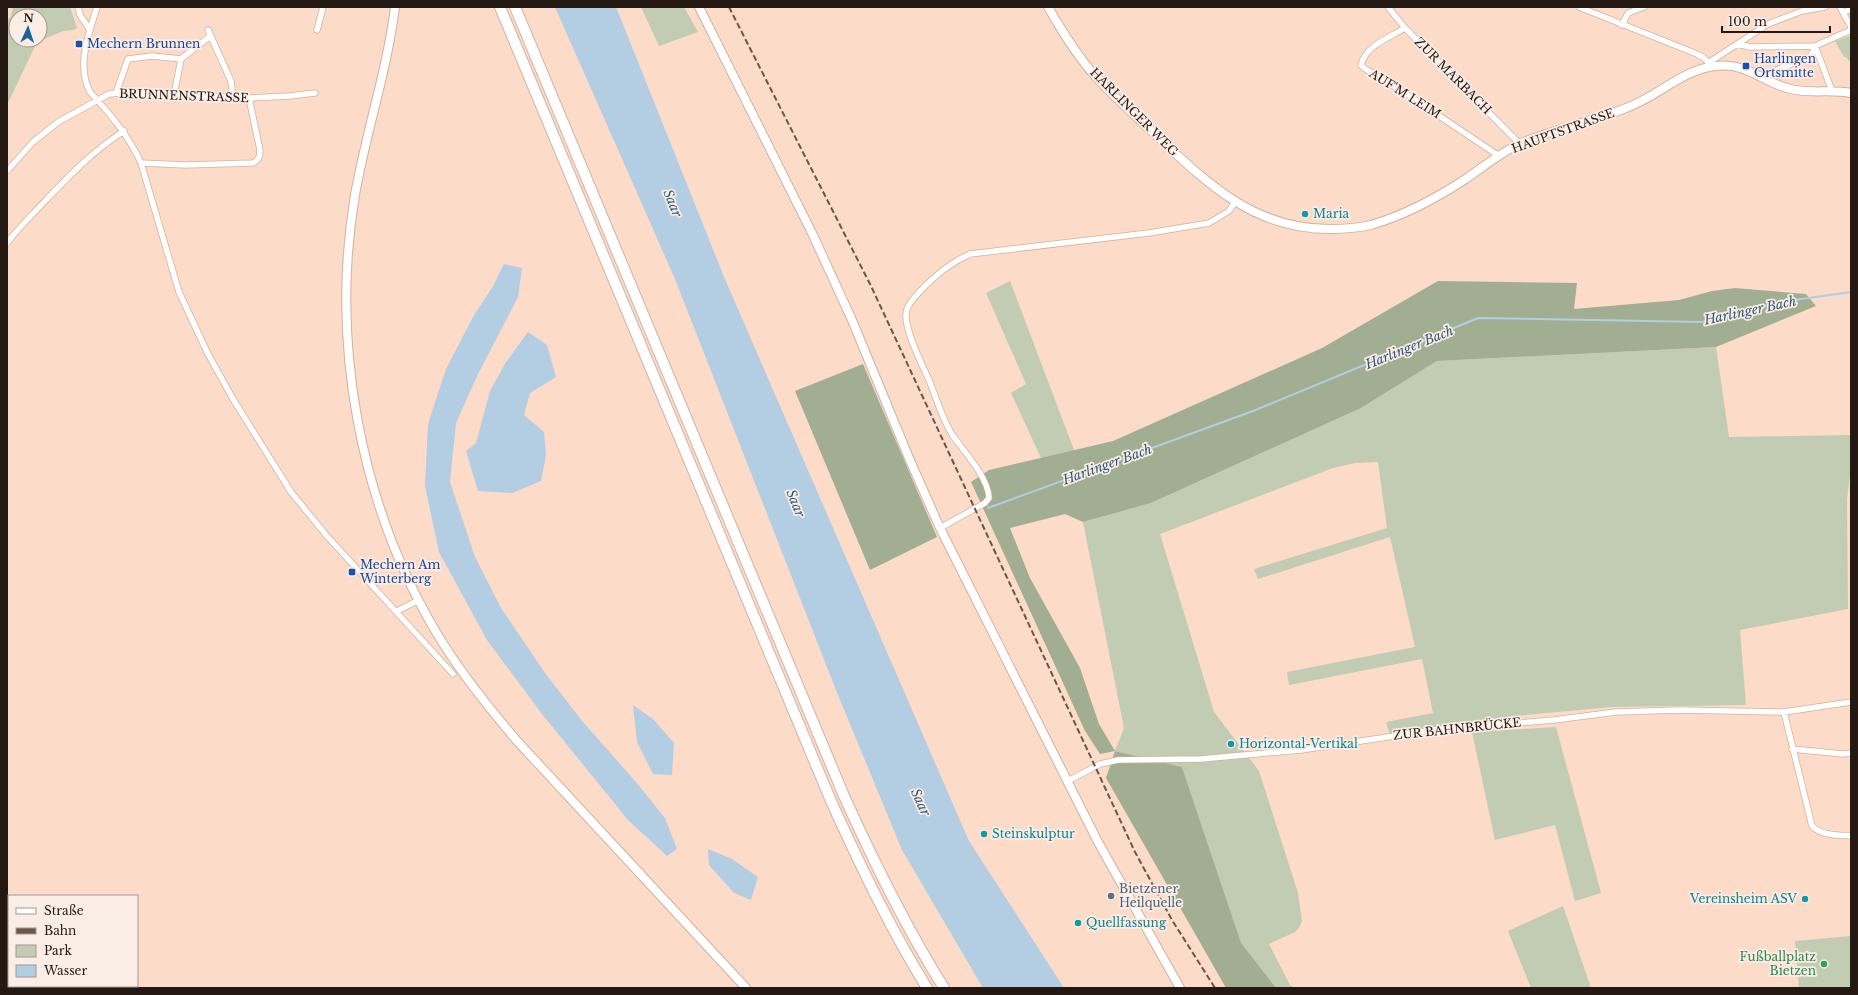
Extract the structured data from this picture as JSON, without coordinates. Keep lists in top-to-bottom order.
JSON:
{
  "streets": {
    "main road": ["HARLINGER WEG", "HAUPTSTRASSE"],
    "street": [
      "ZUR MARBACH",
      "AUF'M LEIM",
      "BRUNNENSTRASSE",
      "ZUR BAHNBRÜCKE"
    ]
  },
  "crossings": [
    ["ZUR MARBACH", "AUF'M LEIM"],
    ["ZUR MARBACH", "HAUPTSTRASSE"],
    ["AUF'M LEIM", "HAUPTSTRASSE"],
    ["HARLINGER WEG", "HAUPTSTRASSE"]
  ],
  "water": ["Saar", "Harlinger Bach"],
  "places": {
    "transit": ["Mechern Brunnen", "Harlingen Ortsmitte", "Mechern Am Winterberg"],
    "other": [
      "Maria",
      "Horizontal-Vertikal",
      "Steinskulptur",
      "Bietzener Heilquelle",
      "Vereinsheim ASV",
      "Quellfassung",
      "Fußballplatz Bietzen"
    ]
  },
  "legend": [
    "Straße",
    "Bahn",
    "Park",
    "Wasser"
  ],
  "scale_bar": "100 m",
  "north": "top"
}
